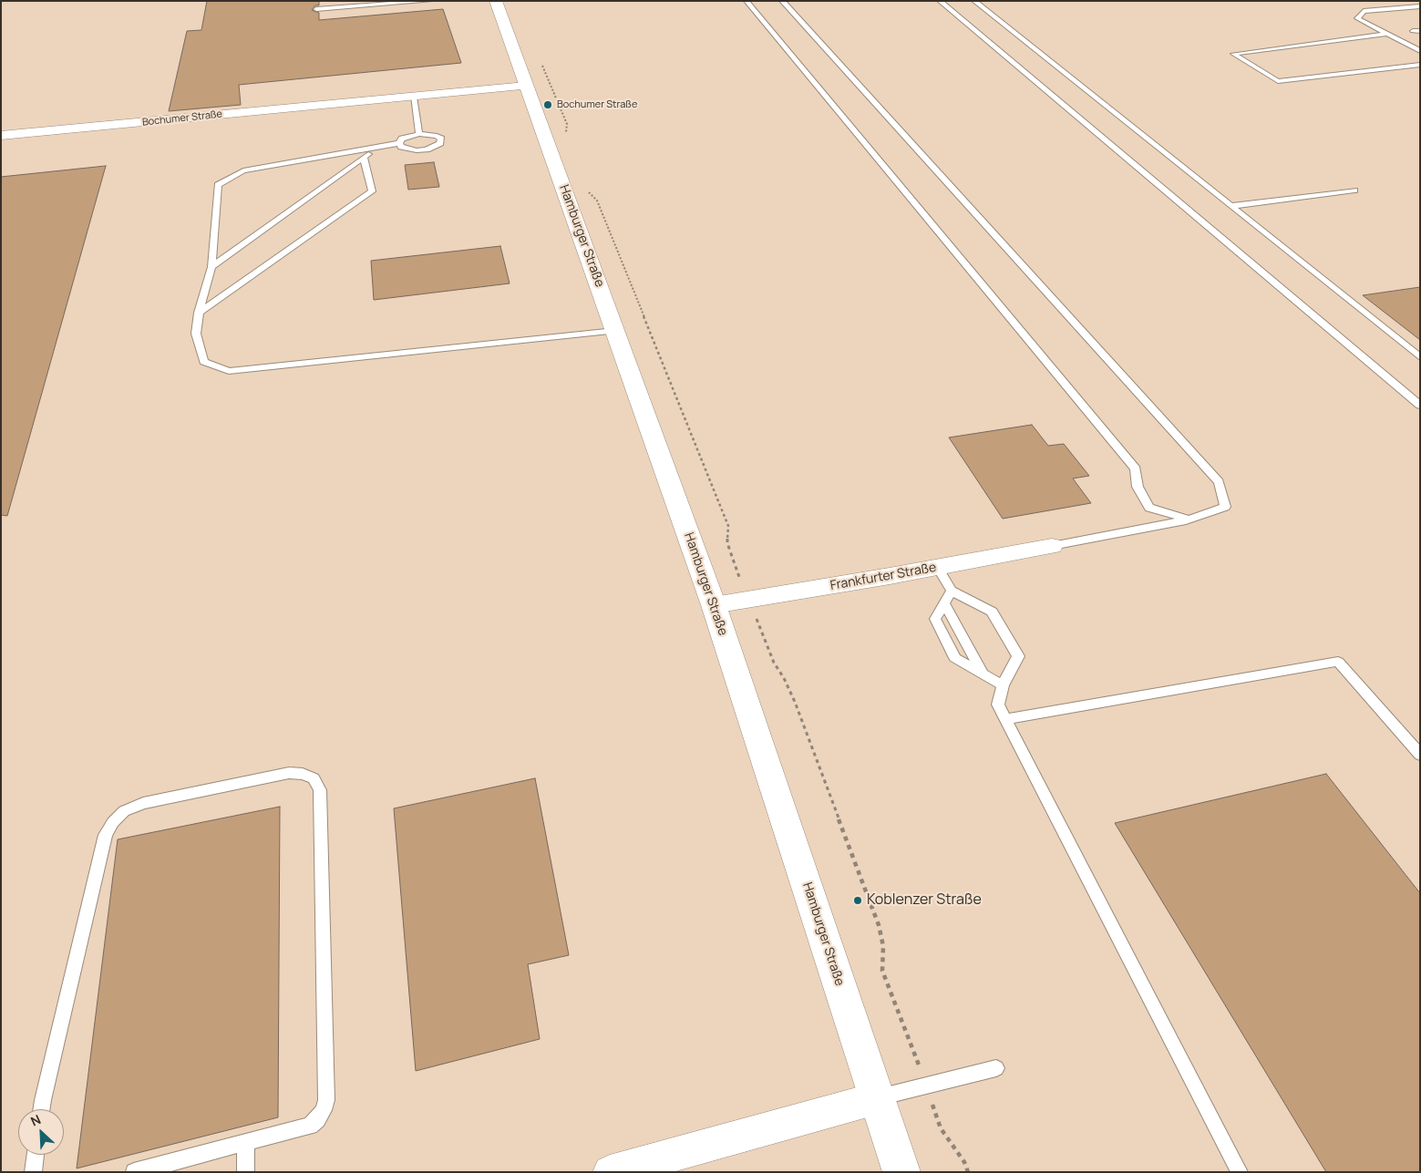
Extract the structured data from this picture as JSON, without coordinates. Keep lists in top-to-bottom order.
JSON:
{
  "streets": {
    "street": ["Bochumer Straße", "Hamburger Straße", "Frankfurter Straße"]
  },
  "crossings": [
    ["Bochumer Straße", "Hamburger Straße"],
    ["Hamburger Straße", "Frankfurter Straße"]
  ],
  "places": ["Bochumer Straße", "Koblenzer Straße"],
  "north": "top left"
}
